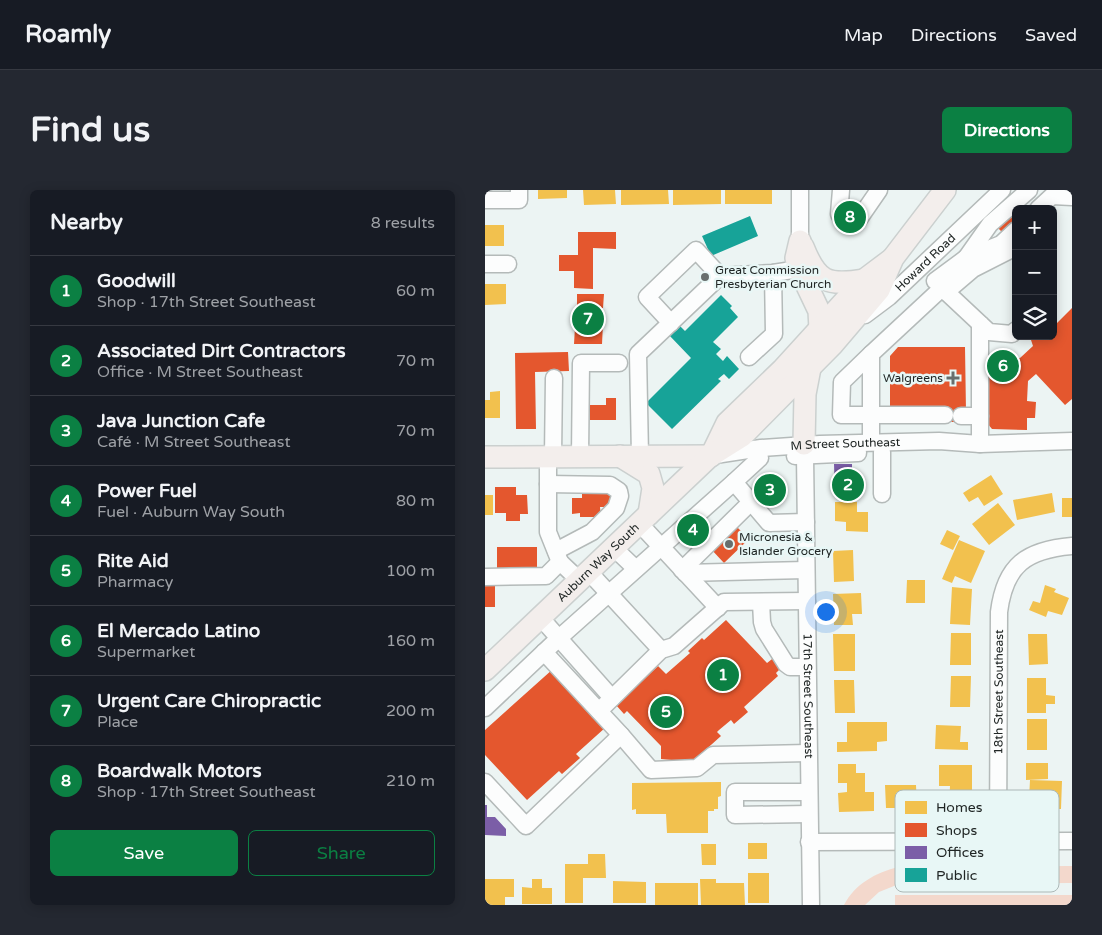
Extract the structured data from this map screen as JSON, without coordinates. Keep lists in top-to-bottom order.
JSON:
{
  "streets": {
    "main road": ["M Street Southeast", "Auburn Way South"],
    "street": ["Howard Road", "18th Street Southeast", "17th Street Southeast"]
  },
  "crossings": [
    ["Howard Road", "Auburn Way South"],
    ["M Street Southeast", "Auburn Way South"],
    ["M Street Southeast", "17th Street Southeast"]
  ],
  "places": {
    "other": ["Great Commission Presbyterian Church", "Micronesia & Islander Grocery"],
    "health": ["Walgreens"]
  },
  "legend": [
    "Homes",
    "Shops",
    "Offices",
    "Public"
  ],
  "page": {
    "header": "Roamly",
    "nav": ["Map", "Directions", "Saved"],
    "buttons": [
      "Directions",
      ["Save", "Share"]
    ],
    "title": "Find us",
    "heading": ["Nearby", "8 results"],
    "pins": [
      "8",
      "7",
      "6",
      "2",
      "3",
      "4",
      "1",
      "5"
    ],
    "map_buttons": ["+", "−"],
    "list": [
      {
        "mark": "1",
        "name": "Goodwill",
        "note": "Shop · 17th Street Southeast",
        "value": "60 m"
      },
      {
        "mark": "2",
        "name": "Associated Dirt Contractors",
        "note": "Office · M Street Southeast",
        "value": "70 m"
      },
      {
        "mark": "3",
        "name": "Java Junction Cafe",
        "note": "Café · M Street Southeast",
        "value": "70 m"
      },
      {
        "mark": "4",
        "name": "Power Fuel",
        "note": "Fuel · Auburn Way South",
        "value": "80 m"
      },
      {
        "mark": "5",
        "name": "Rite Aid",
        "note": "Pharmacy",
        "value": "100 m"
      },
      {
        "mark": "6",
        "name": "El Mercado Latino",
        "note": "Supermarket",
        "value": "160 m"
      },
      {
        "mark": "7",
        "name": "Urgent Care Chiropractic",
        "note": "Place",
        "value": "200 m"
      },
      {
        "mark": "8",
        "name": "Boardwalk Motors",
        "note": "Shop · 17th Street Southeast",
        "value": "210 m"
      }
    ]
  }
}
